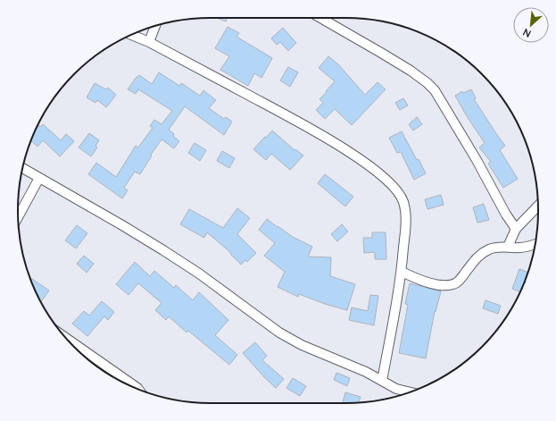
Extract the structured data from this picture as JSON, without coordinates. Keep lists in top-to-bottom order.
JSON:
{
  "north": "bottom left"
}
